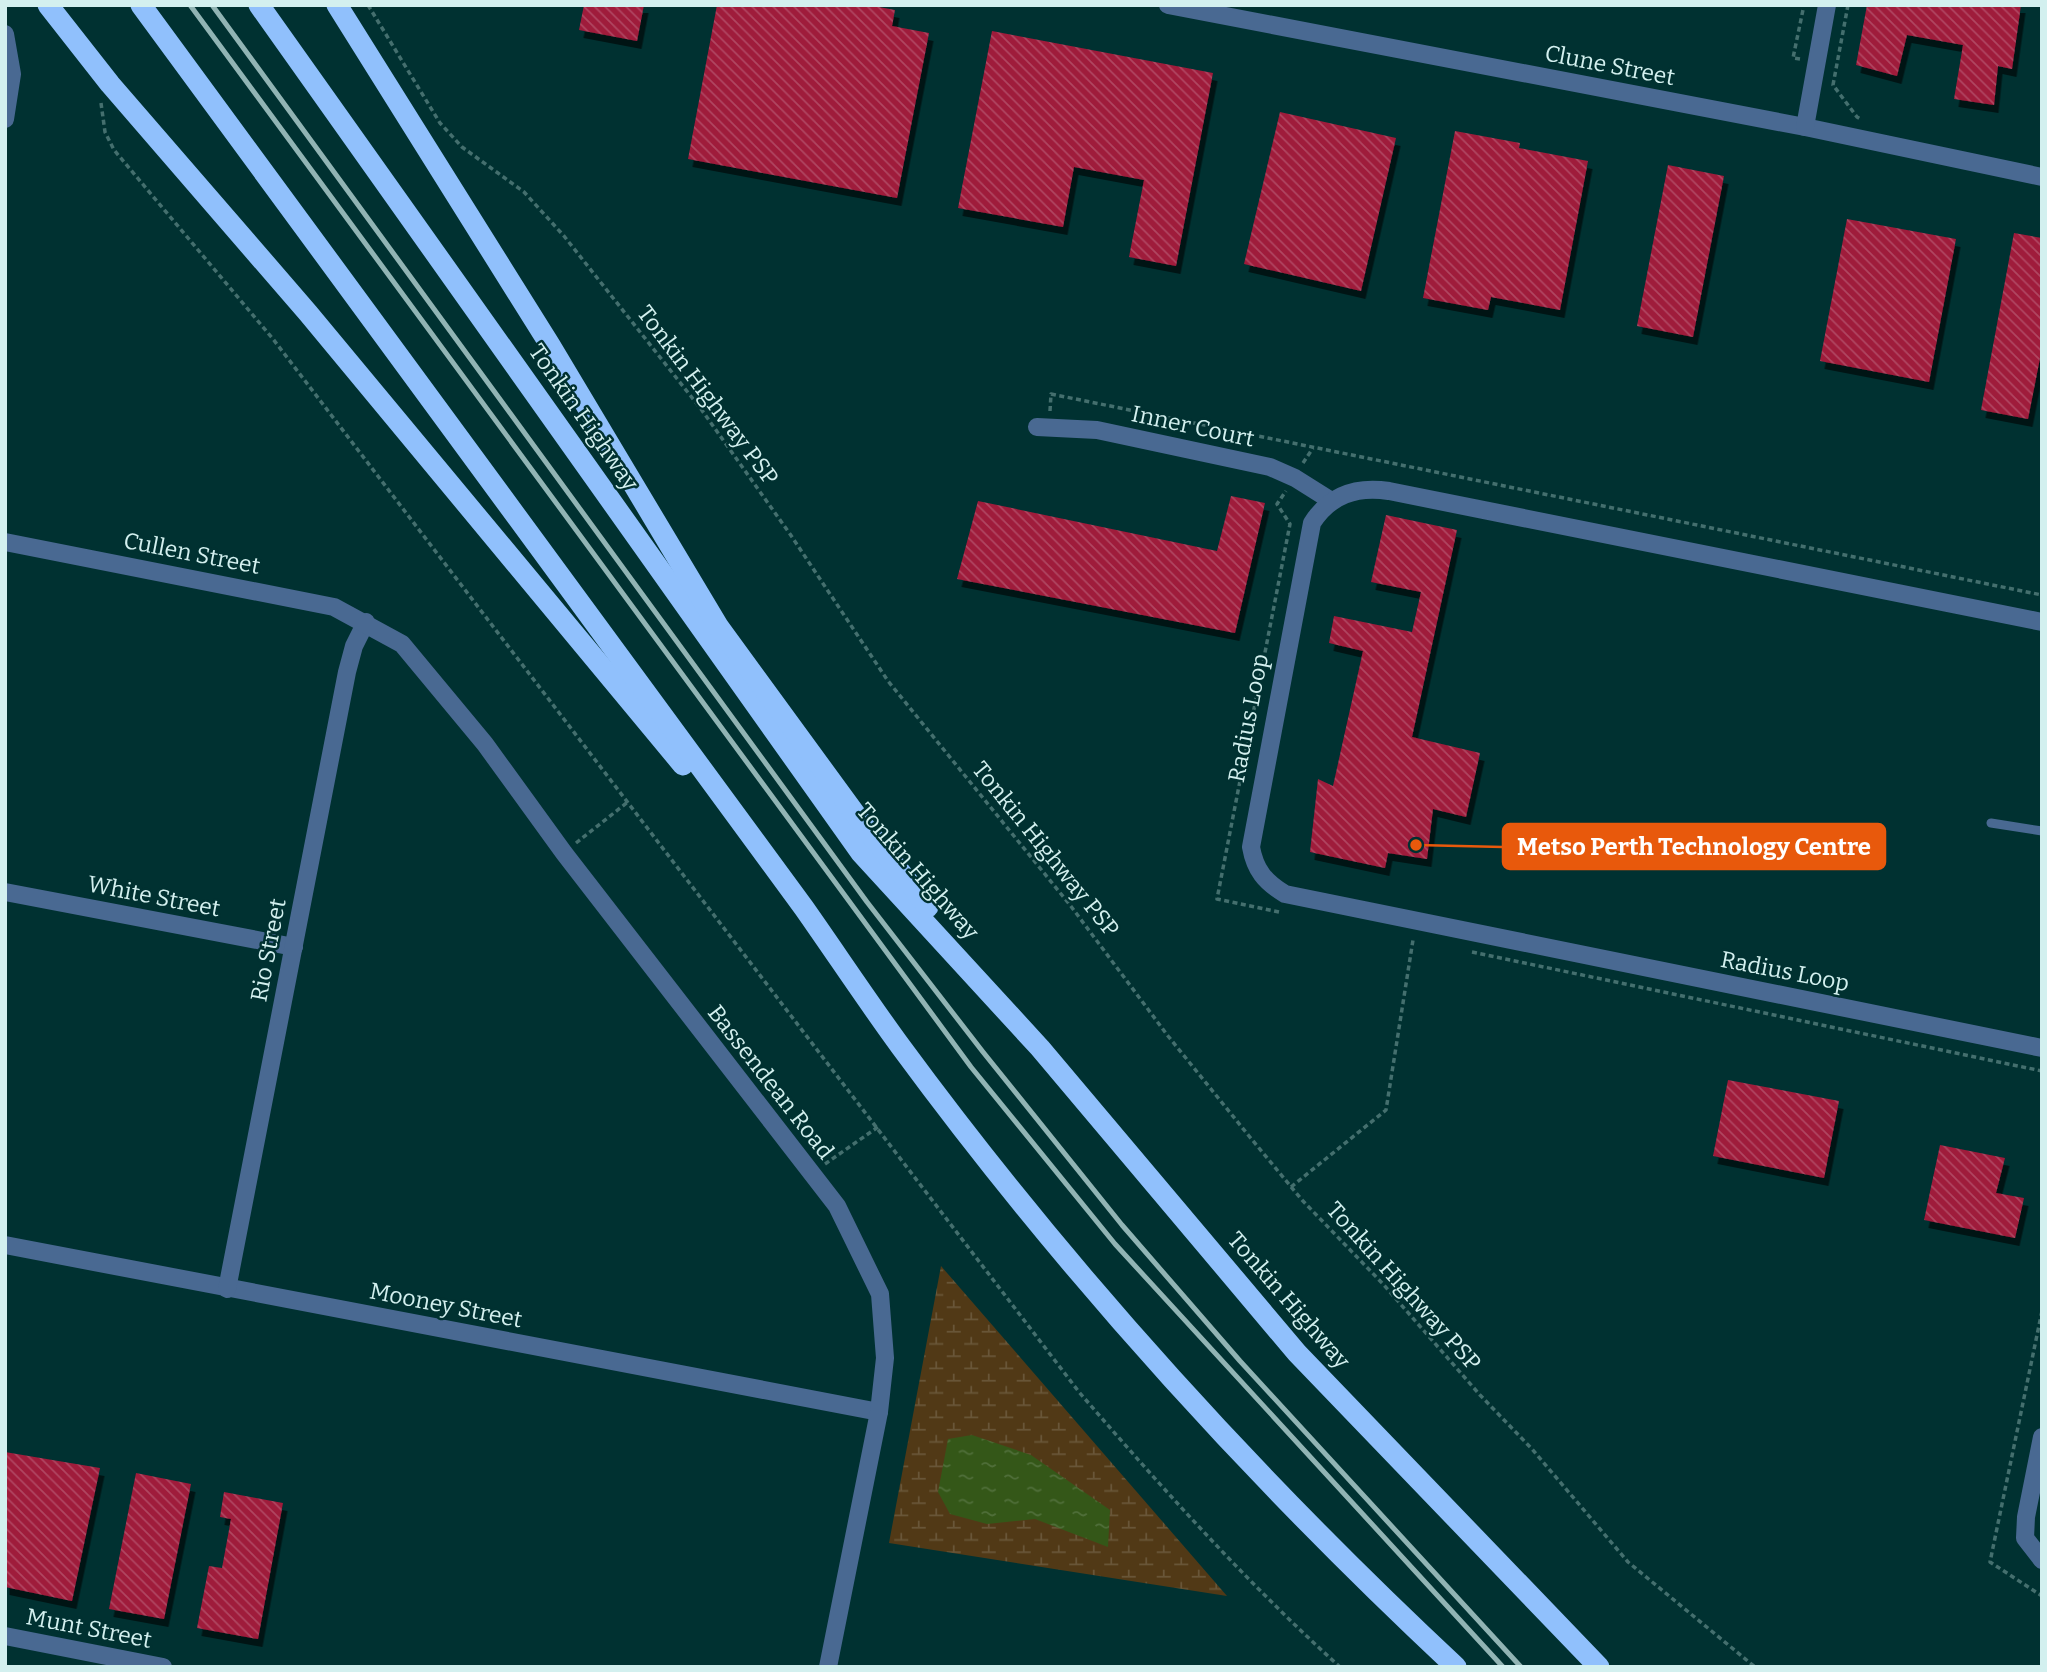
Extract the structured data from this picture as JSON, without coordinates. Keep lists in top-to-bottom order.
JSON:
{
  "streets": {
    "highway": ["Tonkin Highway"],
    "street": [
      "Clune Street",
      "Inner Court",
      "Cullen Street",
      "Radius Loop",
      "White Street",
      "Rio Street",
      "Bassendean Road",
      "Mooney Street",
      "Munt Street"
    ],
    "path": ["Tonkin Highway PSP"]
  },
  "crossings": [
    ["Inner Court", "Radius Loop"],
    ["Cullen Street", "Rio Street"],
    ["Cullen Street", "Bassendean Road"],
    ["White Street", "Rio Street"],
    ["Rio Street", "Bassendean Road"],
    ["Rio Street", "Mooney Street"],
    ["Bassendean Road", "Mooney Street"]
  ],
  "places": ["Metso Perth Technology Centre"]
}
